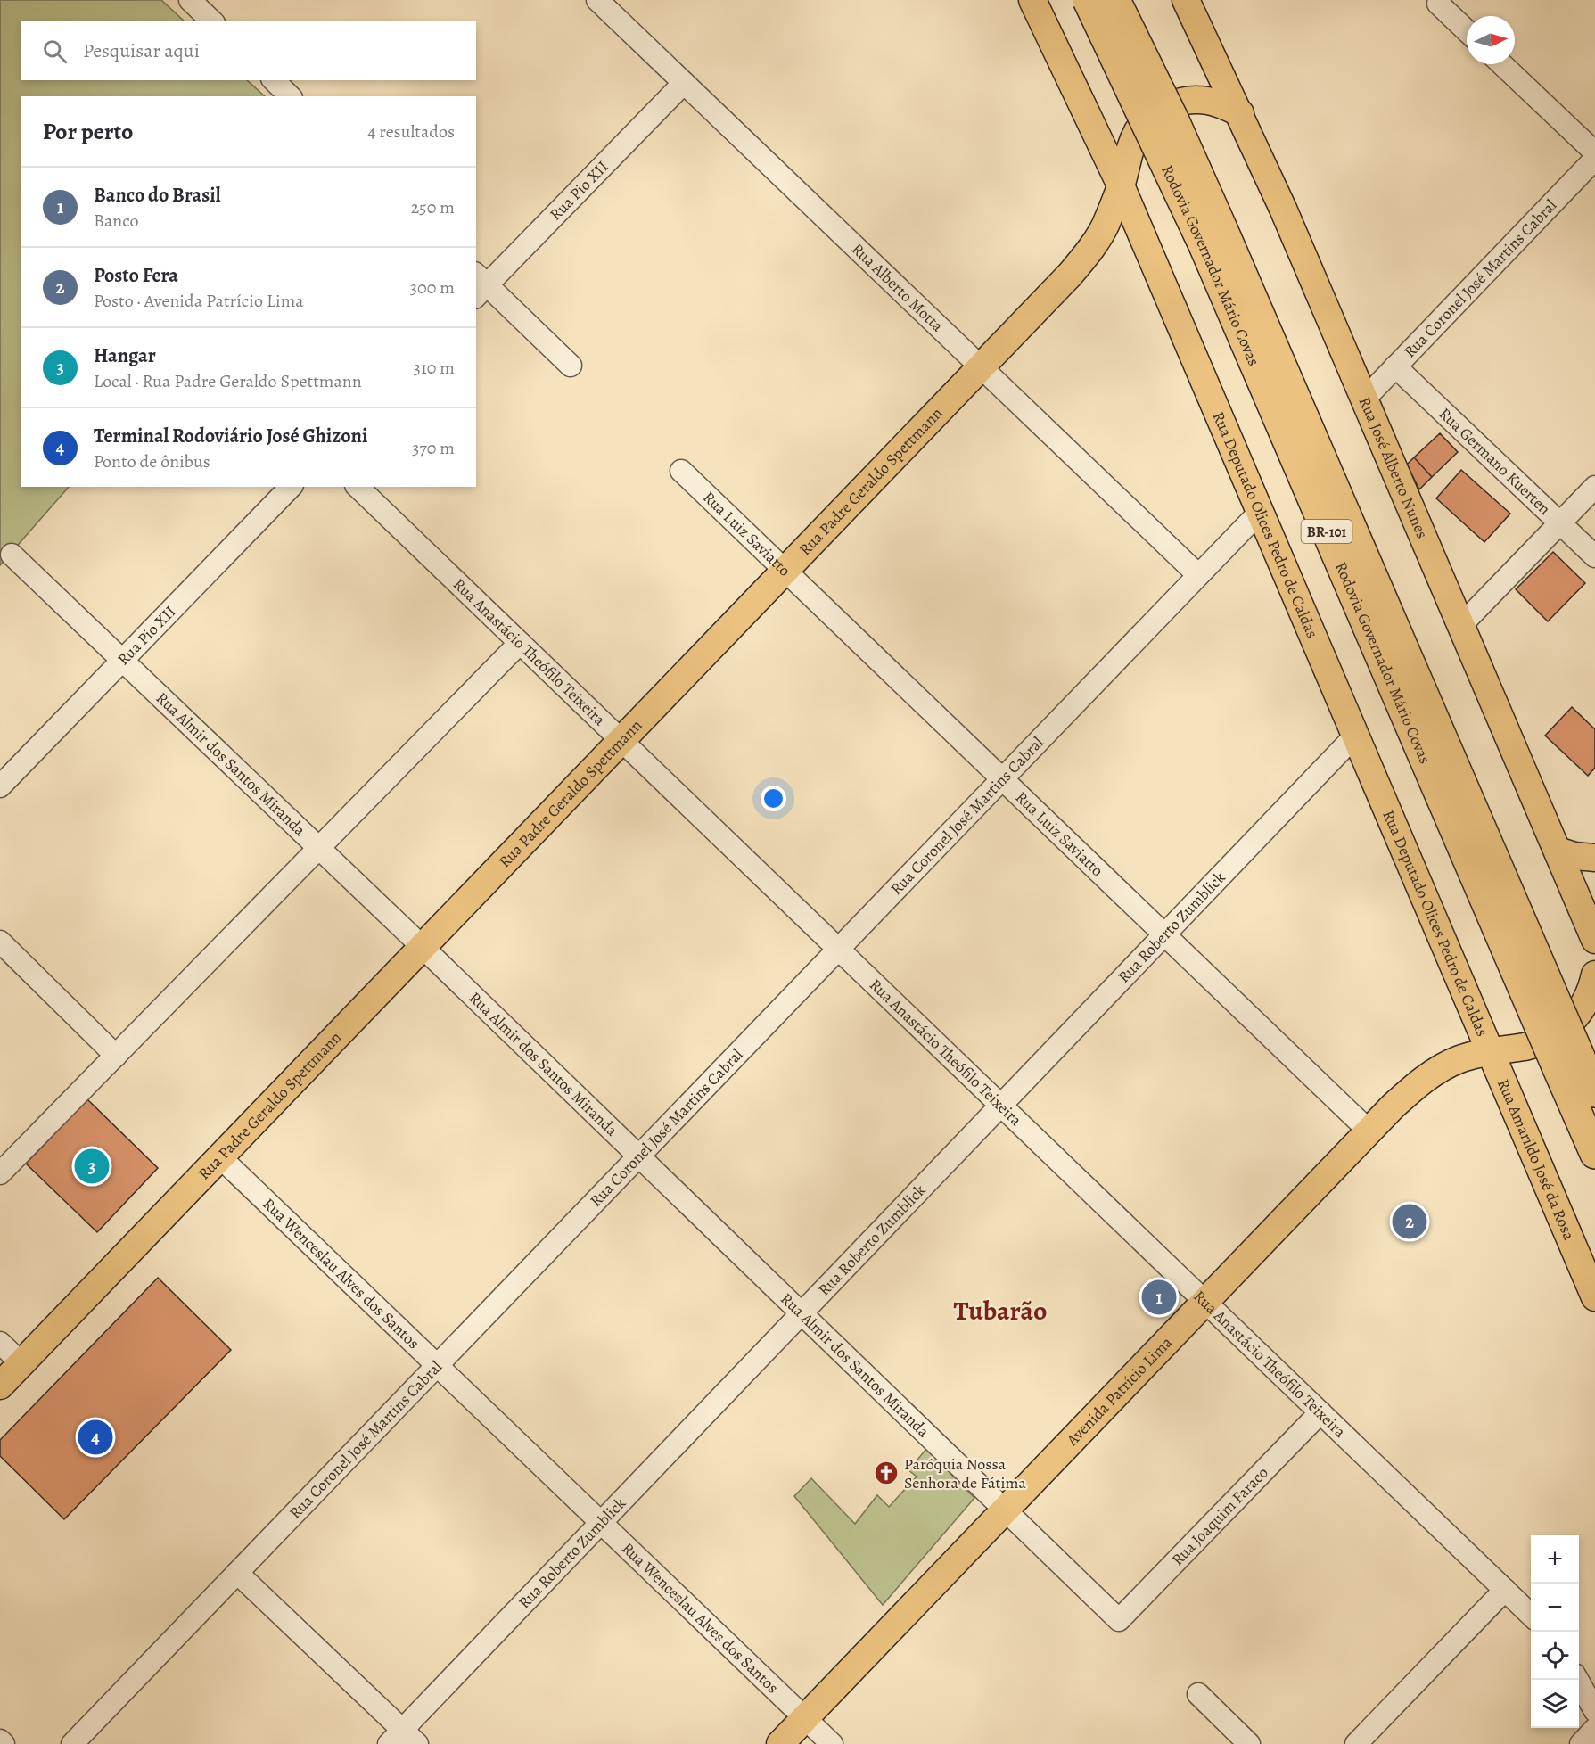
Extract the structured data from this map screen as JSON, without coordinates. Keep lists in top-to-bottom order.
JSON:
{
  "streets": {
    "highway": ["Rodovia Governador Mário Covas", "BR-101"],
    "main road": [
      "Rua José Alberto Nunes",
      "Rua Padre Geraldo Spettmann",
      "Rua Deputado Olices Pedro de Caldas",
      "Rua Amarildo José da Rosa",
      "Avenida Patrício Lima"
    ],
    "street": [
      "Rua Pio XII",
      "Rua Coronel José Martins Cabral",
      "Rua Alberto Motta",
      "Rua Germano Kuerten",
      "Rua Luiz Saviatto",
      "Rua Anastácio Theófilo Teixeira",
      "Rua Almir dos Santos Miranda",
      "Rua Roberto Zumblick",
      "Rua Wenceslau Alves dos Santos",
      "Rua Joaquim Faraco"
    ]
  },
  "crossings": [
    ["Rua Pio XII", "Rua Alberto Motta"],
    ["Rua Pio XII", "Rua Almir dos Santos Miranda"],
    ["Rua Coronel José Martins Cabral", "Rua Alberto Motta"],
    ["Rua Coronel José Martins Cabral", "Rua Germano Kuerten"],
    ["Rua Coronel José Martins Cabral", "Rua José Alberto Nunes"],
    ["Rua Coronel José Martins Cabral", "Rua Deputado Olices Pedro de Caldas"],
    ["Rua Coronel José Martins Cabral", "Rua Luiz Saviatto"],
    ["Rua Coronel José Martins Cabral", "Rua Anastácio Theófilo Teixeira"],
    ["Rua Coronel José Martins Cabral", "Rua Almir dos Santos Miranda"],
    ["Rua Coronel José Martins Cabral", "Rua Wenceslau Alves dos Santos"],
    ["Rua Alberto Motta", "Rua Padre Geraldo Spettmann"],
    ["Rua José Alberto Nunes", "Rua Padre Geraldo Spettmann"],
    ["Rua Padre Geraldo Spettmann", "Rua Deputado Olices Pedro de Caldas"],
    ["Rua Padre Geraldo Spettmann", "Rua Luiz Saviatto"],
    ["Rua Padre Geraldo Spettmann", "Rua Anastácio Theófilo Teixeira"],
    ["Rua Padre Geraldo Spettmann", "Rua Almir dos Santos Miranda"],
    ["Rua Padre Geraldo Spettmann", "Rua Wenceslau Alves dos Santos"],
    ["Rua Deputado Olices Pedro de Caldas", "Rua Roberto Zumblick"],
    ["Rua Deputado Olices Pedro de Caldas", "Rua Amarildo José da Rosa"],
    ["Rua Deputado Olices Pedro de Caldas", "Avenida Patrício Lima"],
    ["Rua Luiz Saviatto", "Rua Roberto Zumblick"],
    ["Rua Luiz Saviatto", "Avenida Patrício Lima"],
    ["Rua Anastácio Theófilo Teixeira", "Rua Roberto Zumblick"],
    ["Rua Anastácio Theófilo Teixeira", "Avenida Patrício Lima"],
    ["Rua Anastácio Theófilo Teixeira", "Rua Joaquim Faraco"],
    ["Rua Almir dos Santos Miranda", "Rua Roberto Zumblick"],
    ["Rua Almir dos Santos Miranda", "Avenida Patrício Lima"],
    ["Rua Almir dos Santos Miranda", "Rua Joaquim Faraco"],
    ["Rua Roberto Zumblick", "Rua Wenceslau Alves dos Santos"],
    ["Rua Amarildo José da Rosa", "Avenida Patrício Lima"],
    ["Rua Wenceslau Alves dos Santos", "Avenida Patrício Lima"]
  ],
  "districts": ["Tubarão"],
  "places": {
    "church": ["Paróquia Nossa Senhora de Fátima"]
  },
  "north": "right",
  "page": {
    "search": "Pesquisar aqui",
    "heading": ["Por perto", "4 resultados"],
    "list": [
      {
        "mark": "1",
        "name": "Banco do Brasil",
        "note": "Banco",
        "value": "250 m"
      },
      {
        "mark": "2",
        "name": "Posto Fera",
        "note": "Posto · Avenida Patrício Lima",
        "value": "300 m"
      },
      {
        "mark": "3",
        "name": "Hangar",
        "note": "Local · Rua Padre Geraldo Spettmann",
        "value": "310 m"
      },
      {
        "mark": "4",
        "name": "Terminal Rodoviário José Ghizoni",
        "note": "Ponto de ônibus",
        "value": "370 m"
      }
    ],
    "pins": [
      "3",
      "2",
      "1",
      "4"
    ],
    "map_buttons": ["+", "−"]
  }
}
